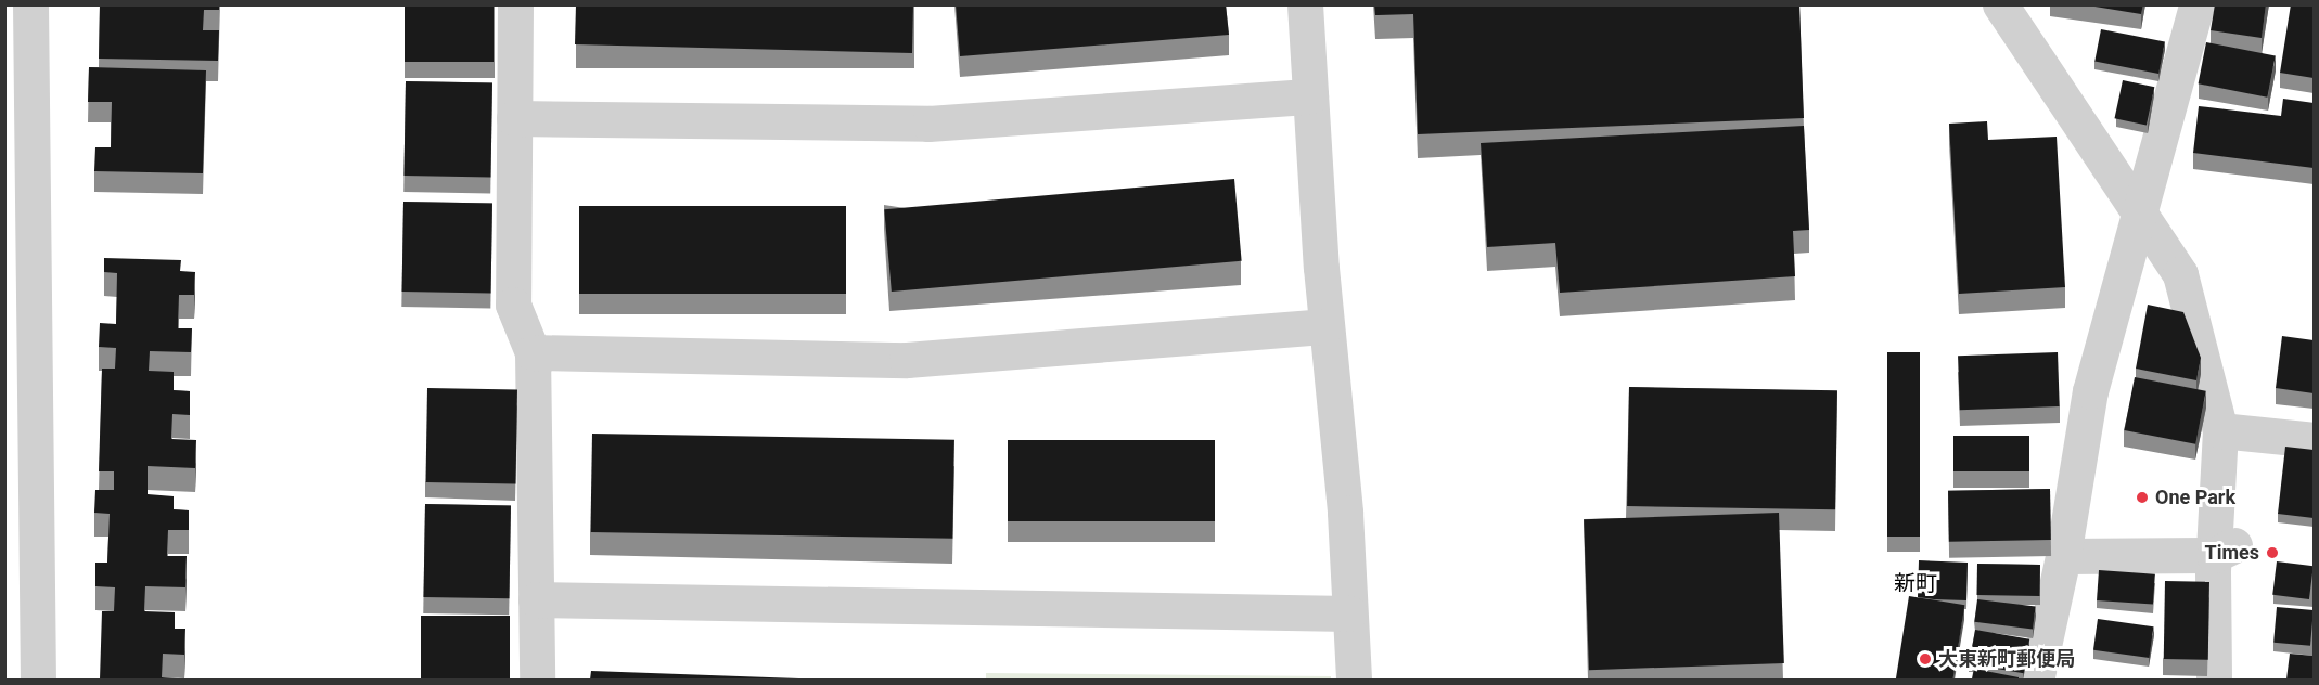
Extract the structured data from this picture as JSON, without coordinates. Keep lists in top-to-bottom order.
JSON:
{
  "districts": ["新町"],
  "places": ["One Park", "Times", "大東新町郵便局"]
}
